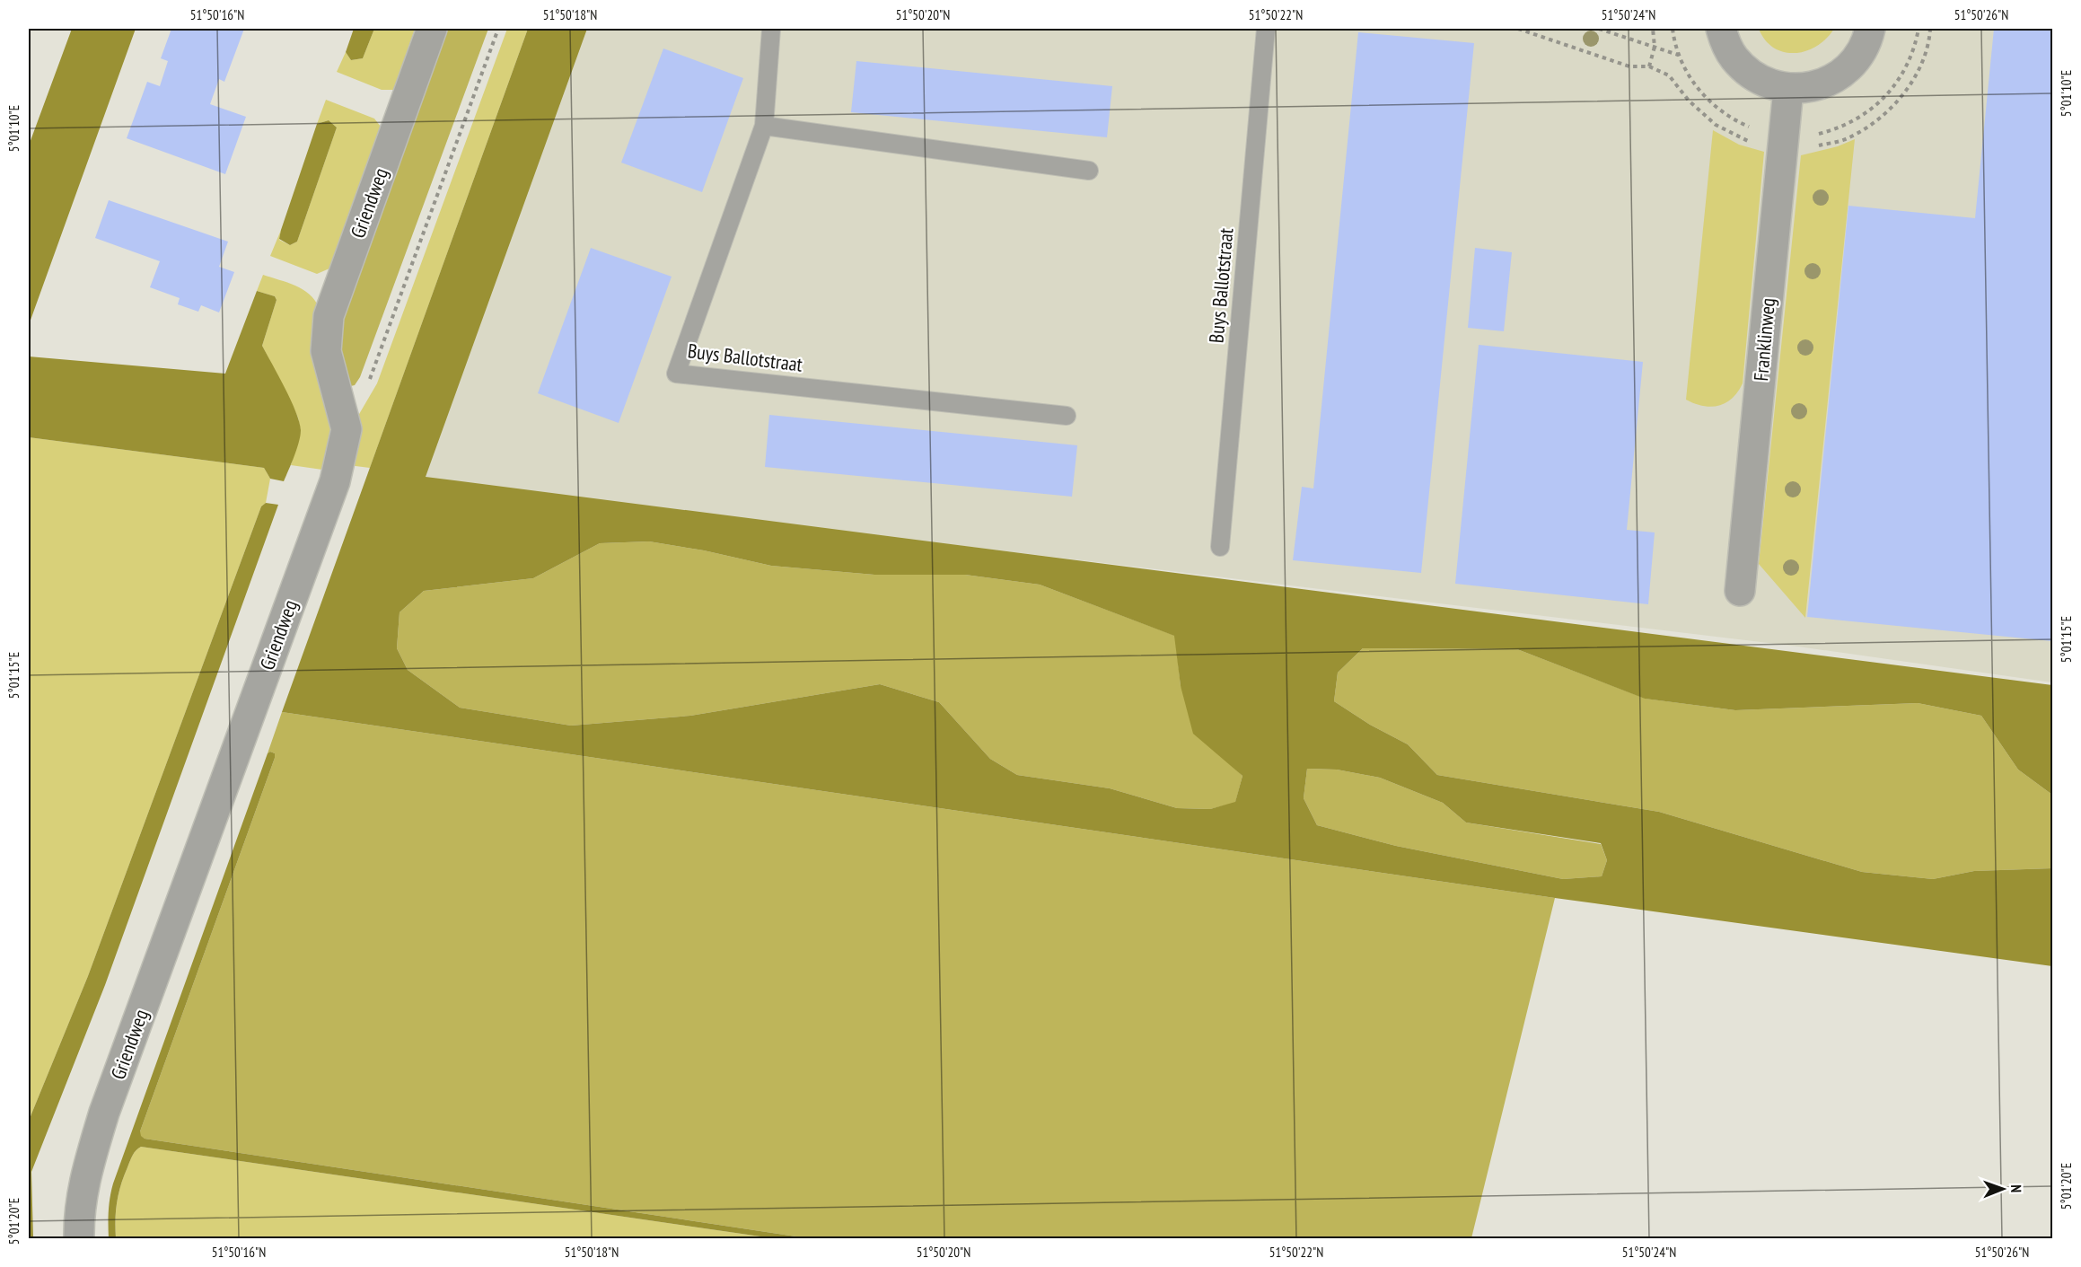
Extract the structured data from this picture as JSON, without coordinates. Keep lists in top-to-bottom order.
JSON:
{
  "streets": {
    "street": ["Griendweg", "Franklinweg"],
    "lane": ["Buys Ballotstraat"]
  },
  "north": "right",
  "coordinates": [
    "51°50'16\"N",
    "51°50'18\"N",
    "51°50'20\"N",
    "51°50'22\"N",
    "51°50'24\"N",
    "51°50'26\"N",
    "5°01'10\"E",
    "5°01'15\"E",
    "5°01'20\"E"
  ]
}
